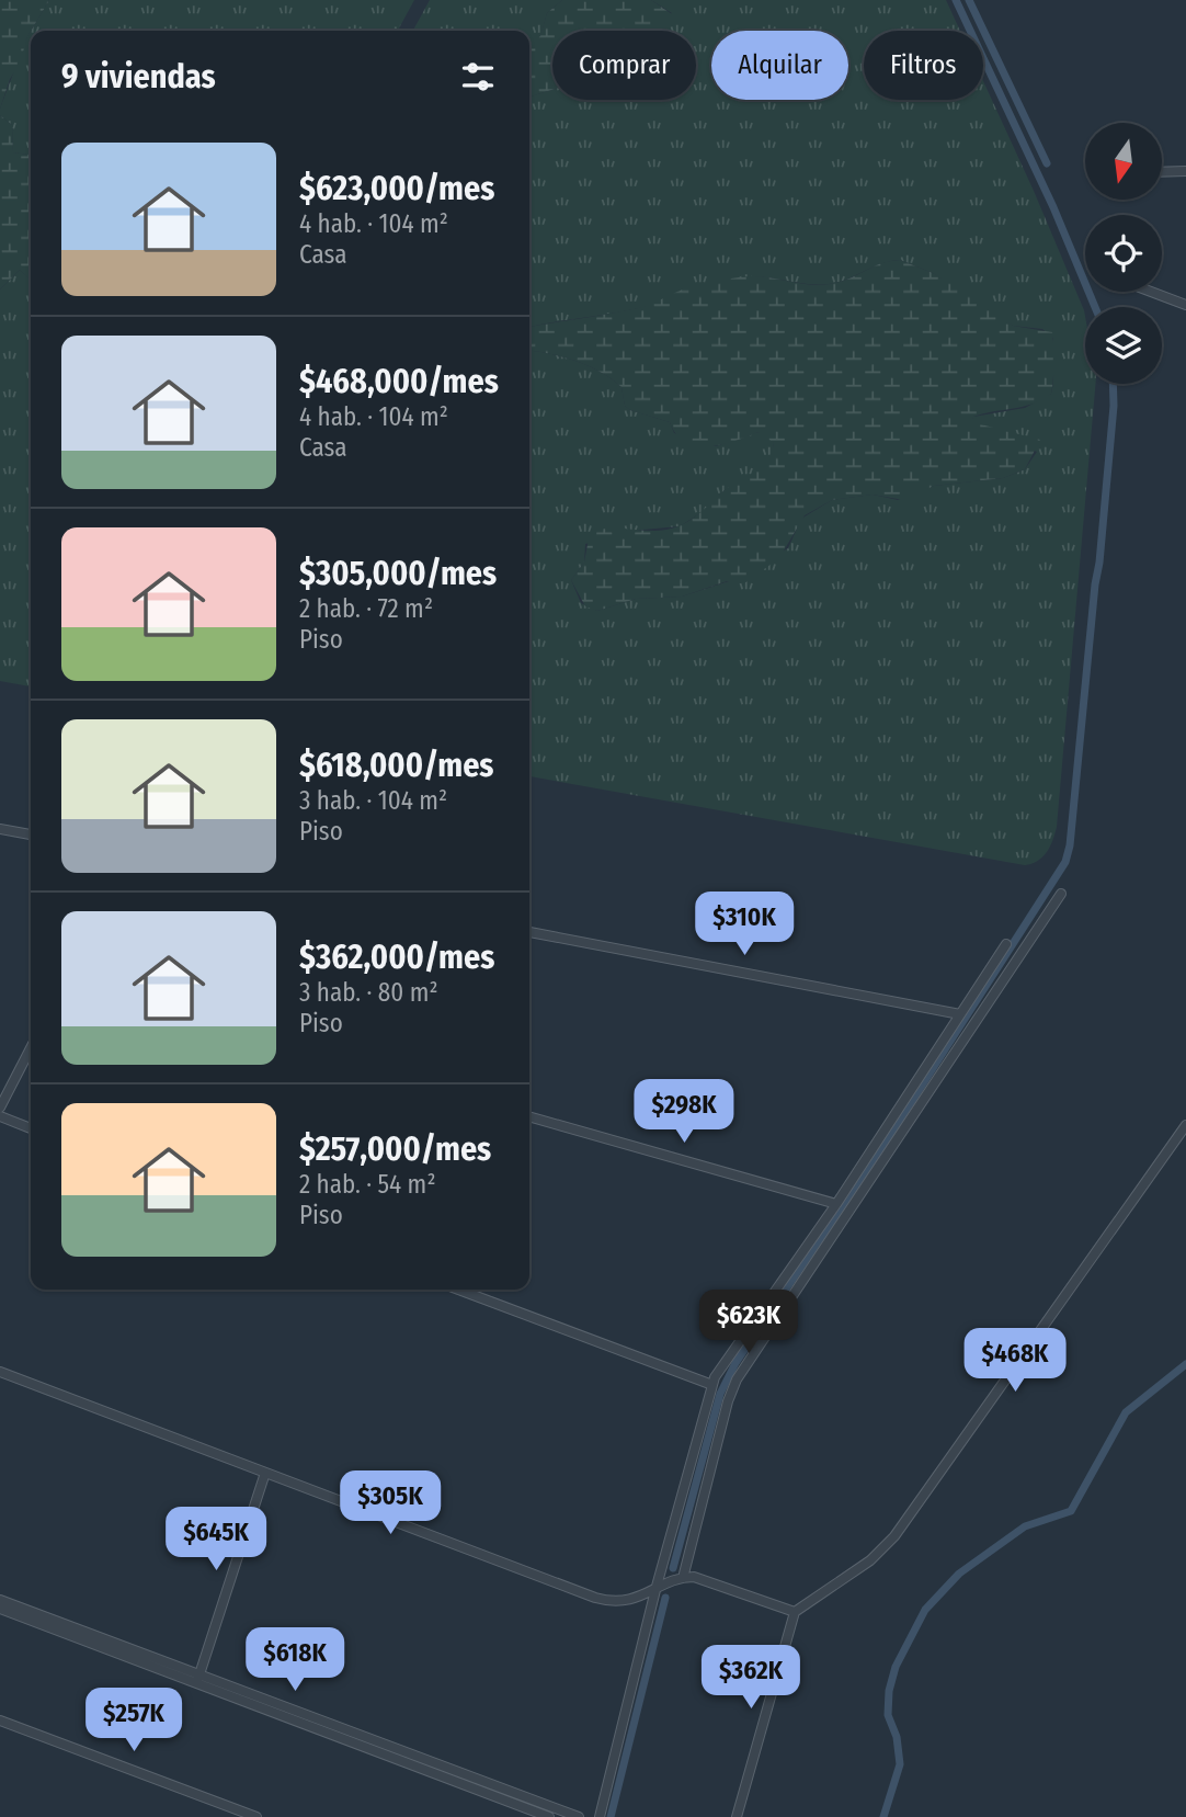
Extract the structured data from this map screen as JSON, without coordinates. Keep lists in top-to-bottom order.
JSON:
{
  "north": "bottom",
  "page": {
    "chip": ["Comprar", "Alquilar", "Filtros"],
    "heading": "9 viviendas",
    "list": [
      {
        "name": "$623,000/mes",
        "note": "4 hab. · 104 m² · Casa"
      },
      {
        "name": "$468,000/mes",
        "note": "4 hab. · 104 m² · Casa"
      },
      {
        "name": "$305,000/mes",
        "note": "2 hab. · 72 m² · Piso"
      },
      {
        "name": "$618,000/mes",
        "note": "3 hab. · 104 m² · Piso"
      },
      {
        "name": "$362,000/mes",
        "note": "3 hab. · 80 m² · Piso"
      },
      {
        "name": "$257,000/mes",
        "note": "2 hab. · 54 m² · Piso"
      }
    ],
    "price": [
      "$310K",
      "$298K",
      "$623K",
      "$468K",
      "$305K",
      "$645K",
      "$618K",
      "$362K",
      "$257K"
    ]
  }
}
